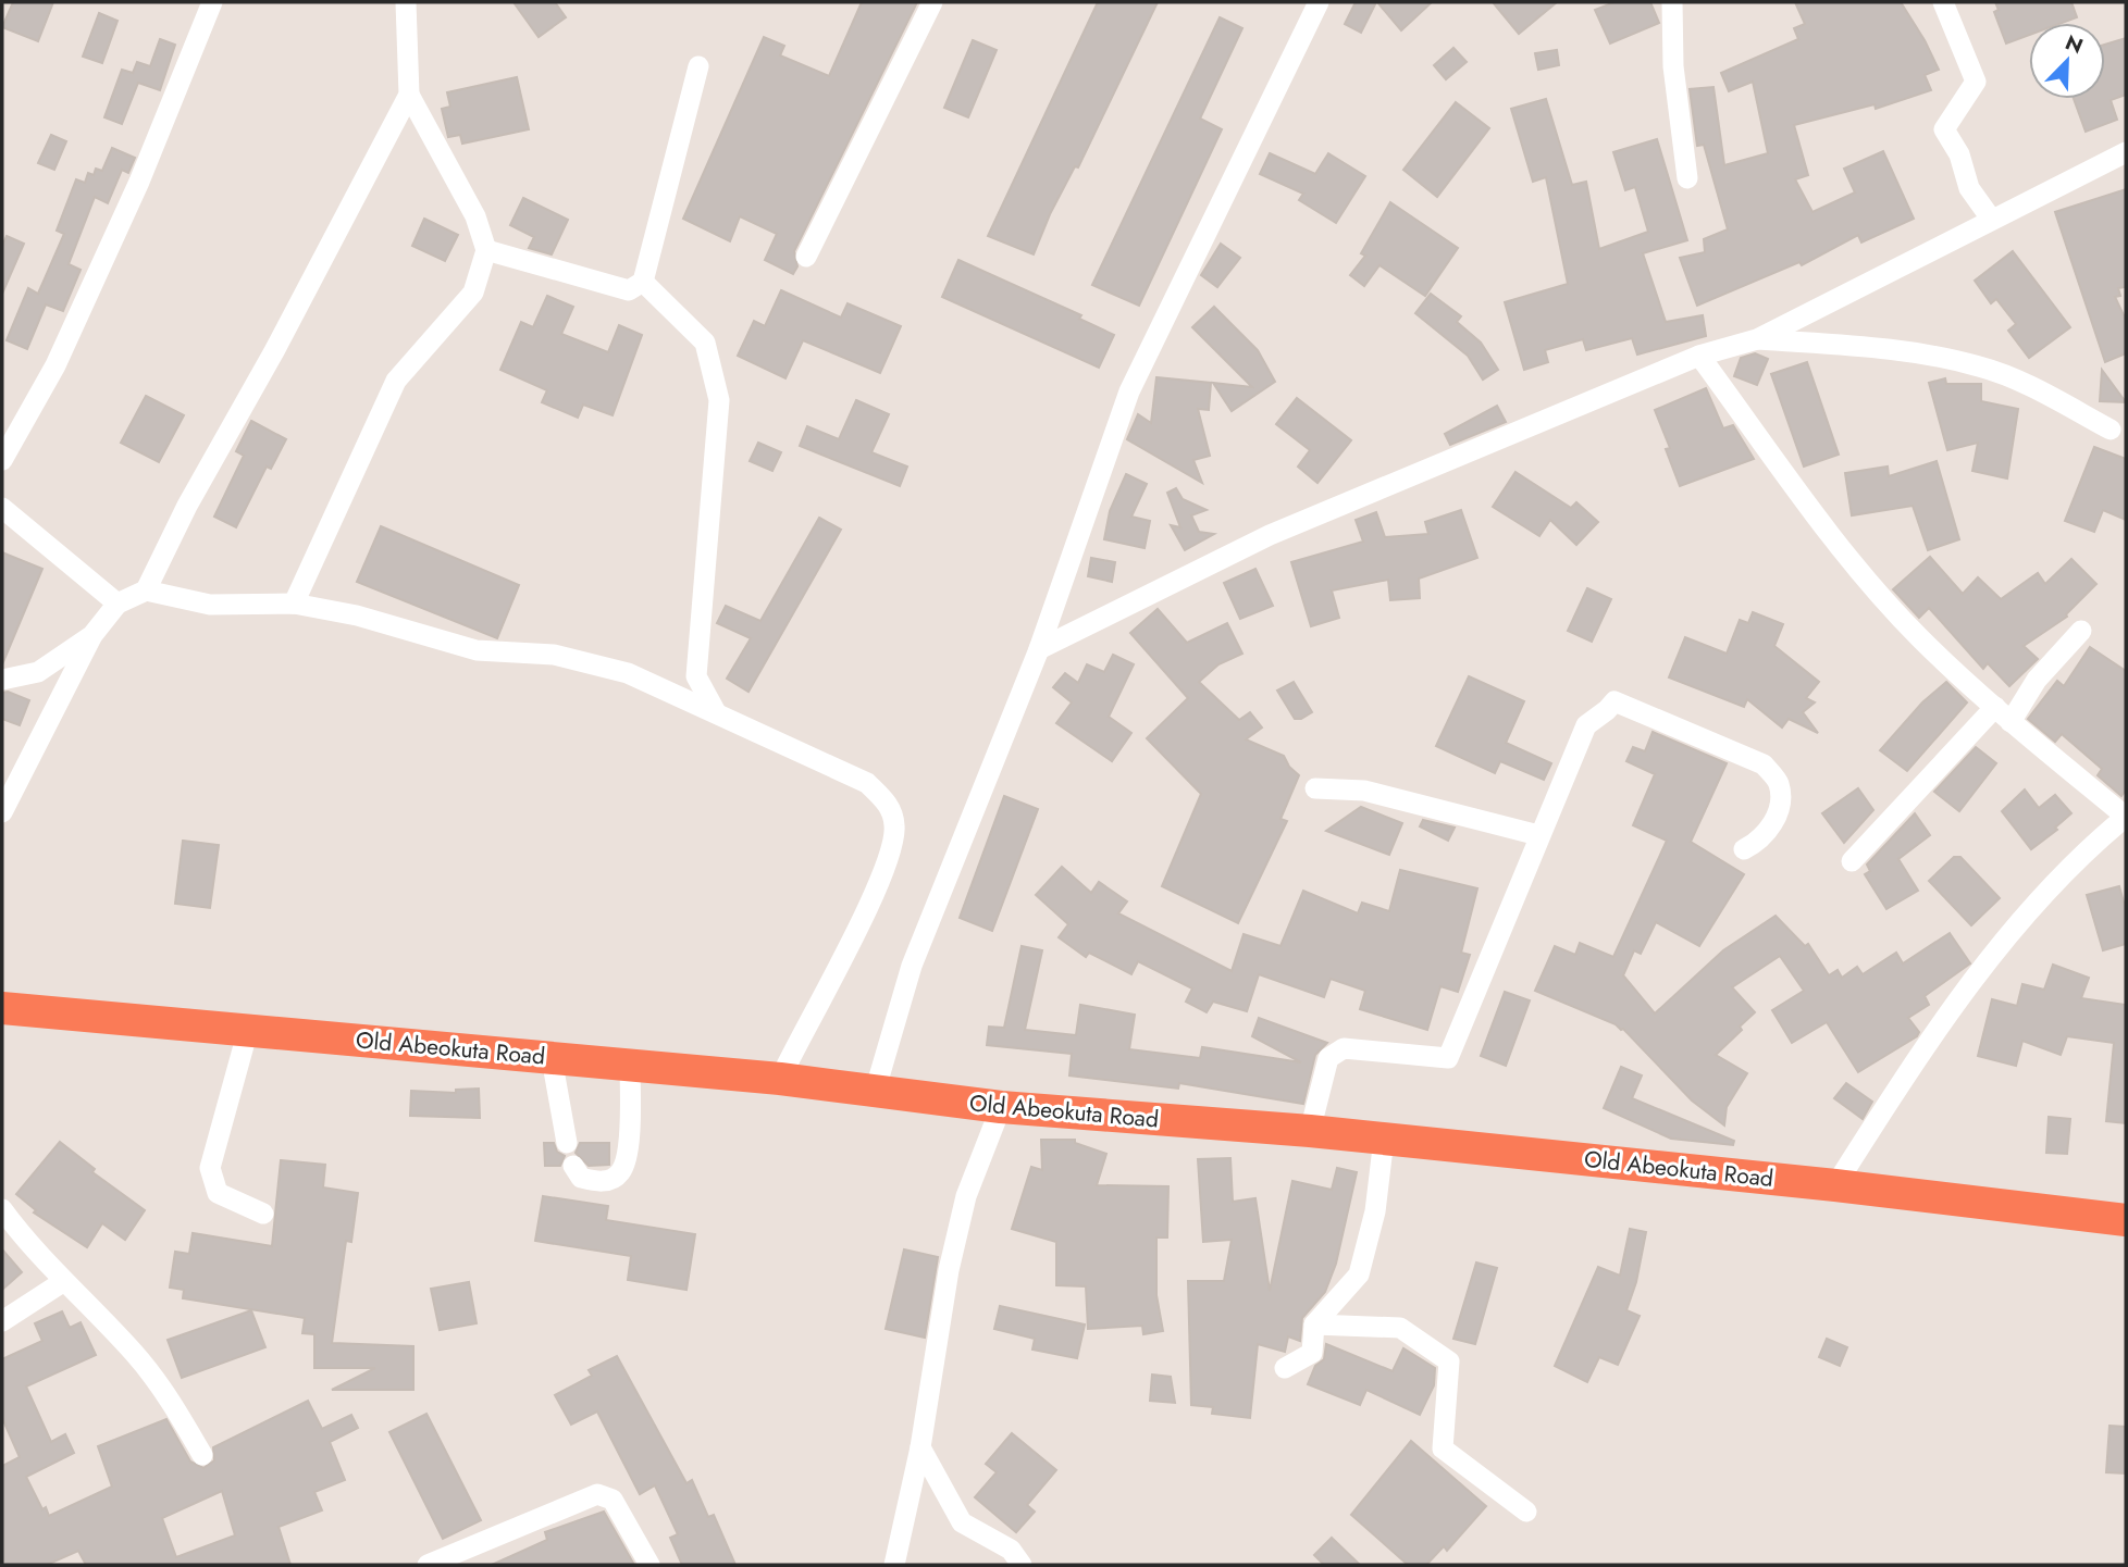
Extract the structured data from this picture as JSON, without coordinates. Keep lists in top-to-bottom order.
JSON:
{
  "streets": {
    "highway": ["Old Abeokuta Road"]
  },
  "north": "top right"
}
